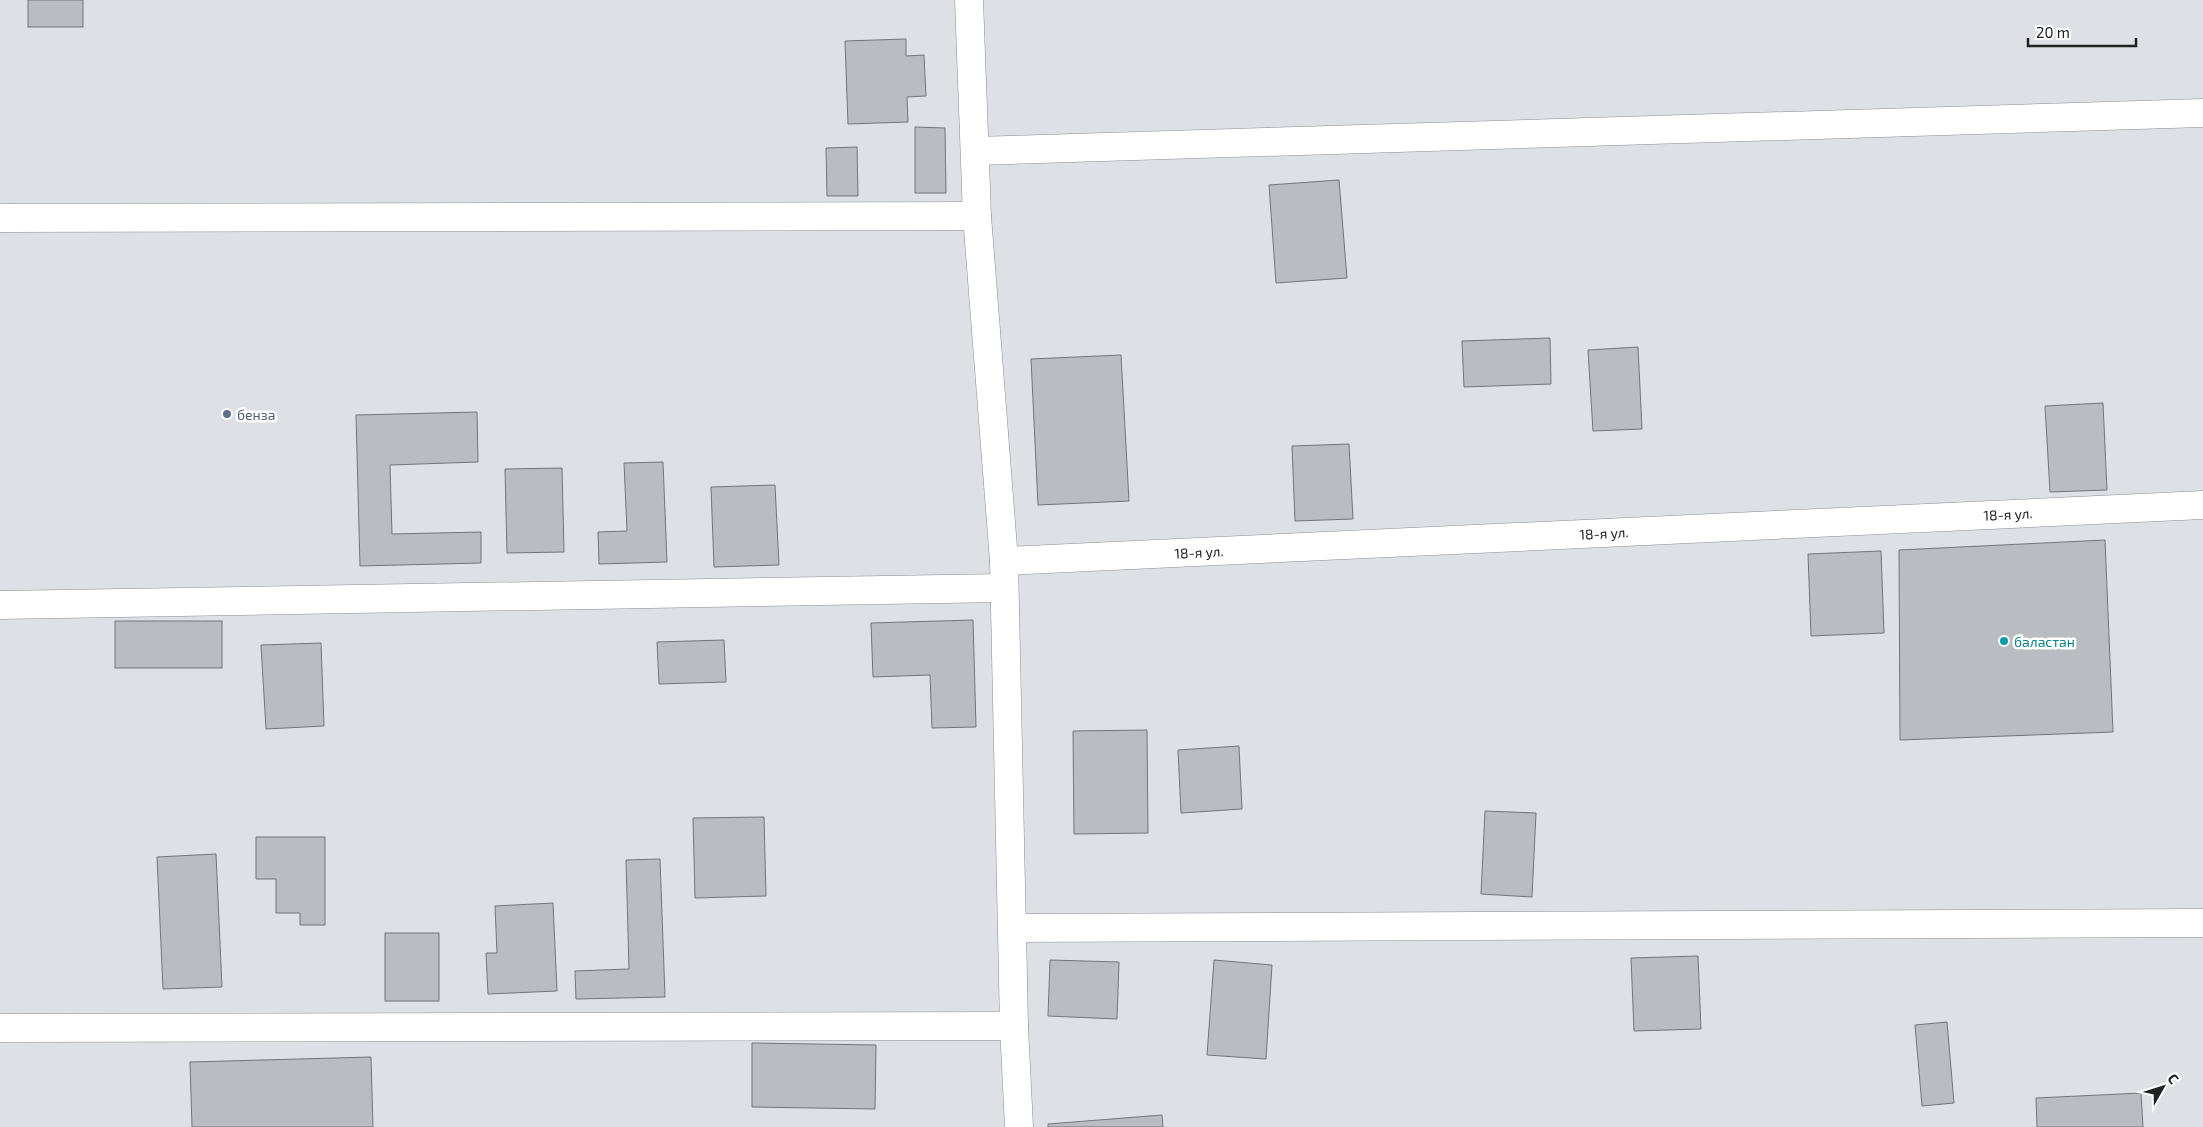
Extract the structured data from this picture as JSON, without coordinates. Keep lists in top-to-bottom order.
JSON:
{
  "streets": {
    "street": ["18-я ул."]
  },
  "places": ["бенза", "баластан"],
  "scale_bar": "20 m",
  "north": "top right"
}
